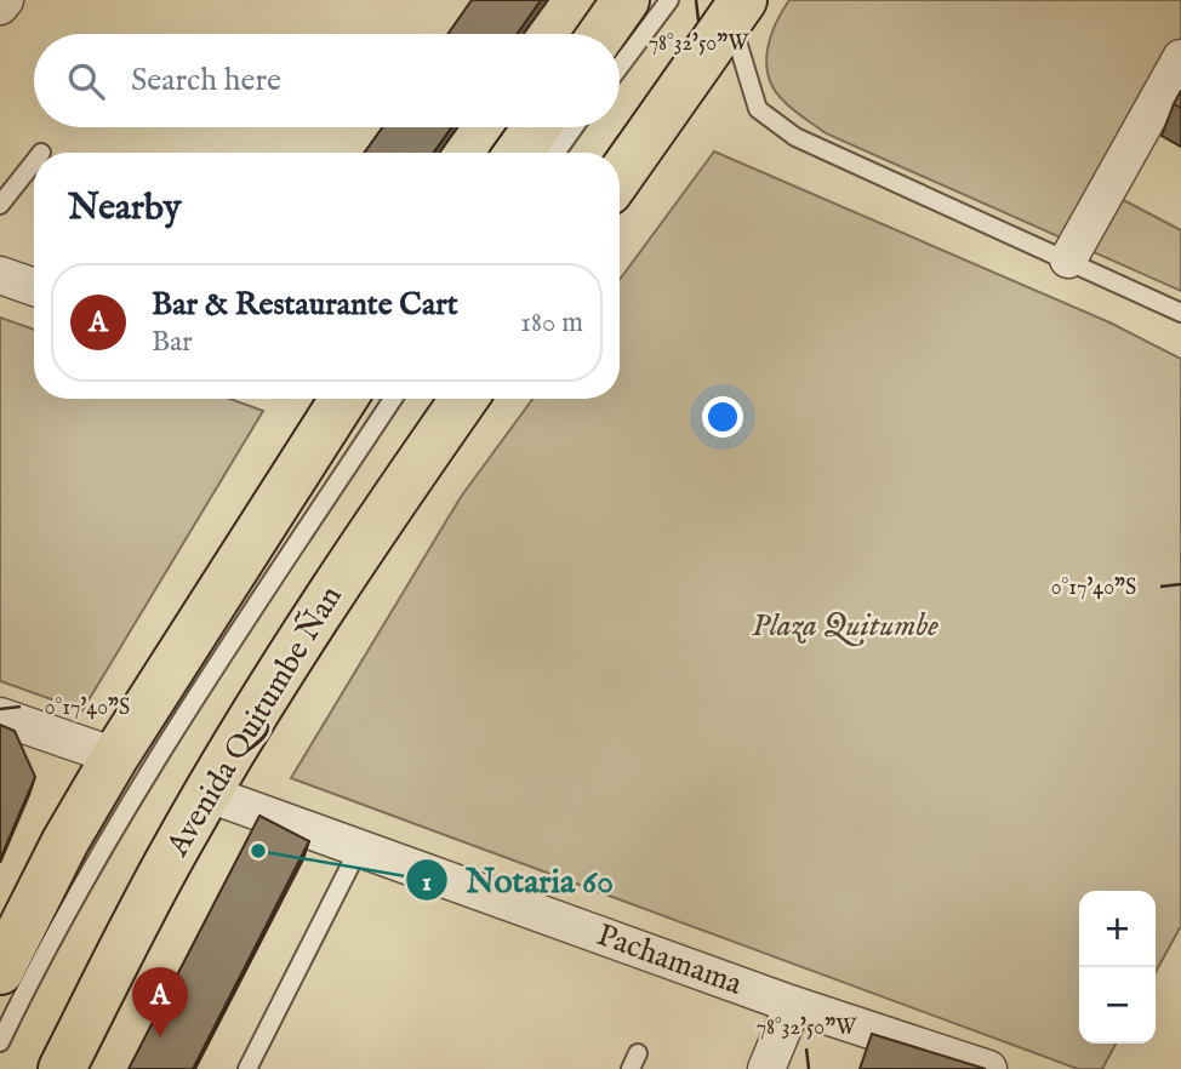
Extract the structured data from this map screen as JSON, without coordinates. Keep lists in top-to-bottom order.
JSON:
{
  "streets": {
    "main road": ["Avenida Quitumbe Ñan"],
    "street": ["Pachamama"]
  },
  "crossings": [
    ["Avenida Quitumbe Ñan", "Pachamama"]
  ],
  "parks": ["Plaza Quitumbe"],
  "places": ["Notaria 60"],
  "page": {
    "search": "Search here",
    "heading": "Nearby",
    "list": [
      {
        "mark": "A",
        "name": "Bar & Restaurante Cart",
        "note": "Bar",
        "value": "180 m"
      }
    ],
    "map_buttons": ["+", "−"],
    "pins": "A"
  },
  "coordinates": ["78°32'50\"W", "0°17'40\"S"]
}
